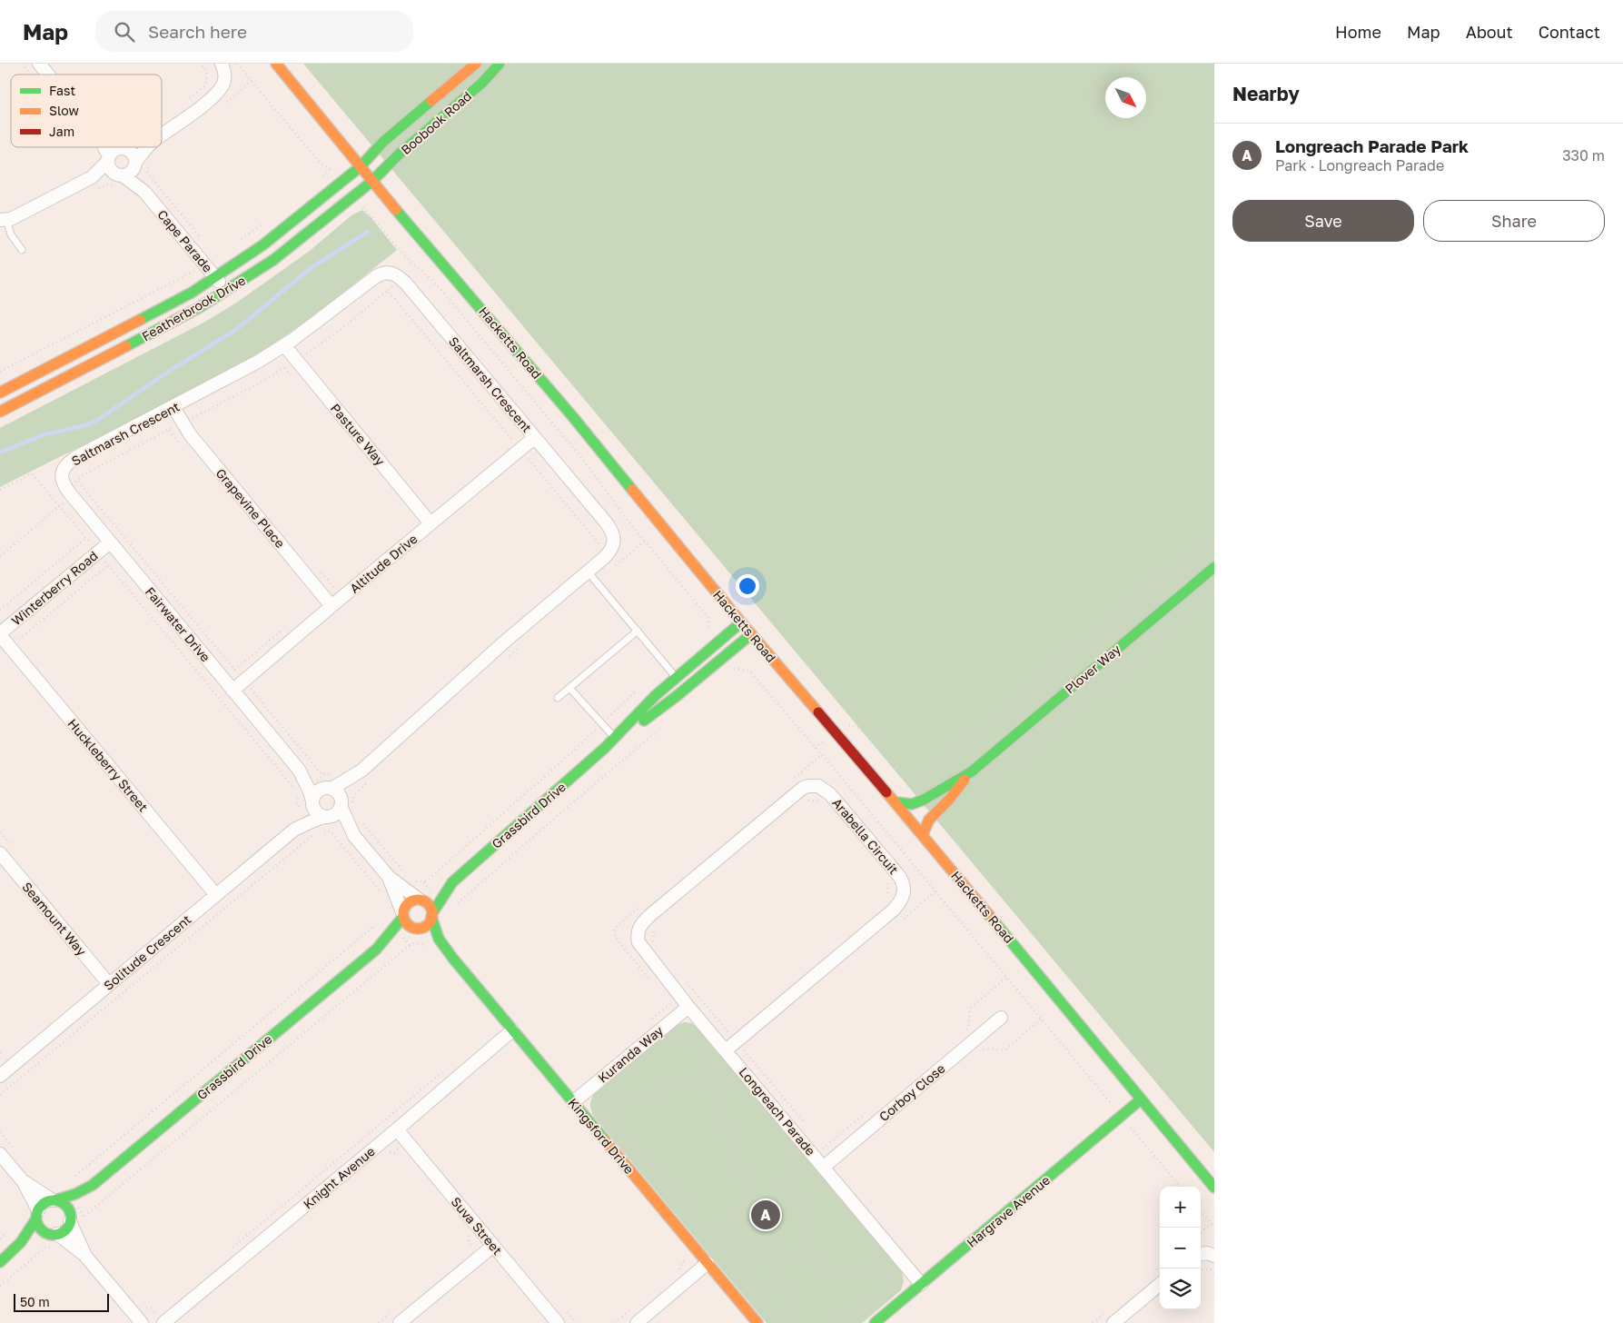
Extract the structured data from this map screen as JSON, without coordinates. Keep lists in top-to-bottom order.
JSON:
{
  "streets": {
    "street": [
      "Boobook Road",
      "Cape Parade",
      "Featherbrook Drive",
      "Hacketts Road",
      "Saltmarsh Crescent",
      "Pasture Way",
      "Grapevine Place",
      "Altitude Drive",
      "Winterberry Road",
      "Fairwater Drive",
      "Plover Way",
      "Huckleberry Street",
      "Grassbird Drive",
      "Arabella Circuit",
      "Seamount Way",
      "Solitude Crescent",
      "Kuranda Way",
      "Corboy Close",
      "Longreach Parade",
      "Kingsford Drive",
      "Knight Avenue",
      "Hargrave Avenue",
      "Suva Street"
    ]
  },
  "crossings": [
    ["Boobook Road", "Featherbrook Drive"],
    ["Boobook Road", "Hacketts Road"],
    ["Cape Parade", "Featherbrook Drive"],
    ["Featherbrook Drive", "Hacketts Road"],
    ["Hacketts Road", "Plover Way"],
    ["Hacketts Road", "Grassbird Drive"],
    ["Hacketts Road", "Hargrave Avenue"],
    ["Saltmarsh Crescent", "Pasture Way"],
    ["Saltmarsh Crescent", "Grapevine Place"],
    ["Saltmarsh Crescent", "Altitude Drive"],
    ["Saltmarsh Crescent", "Fairwater Drive"],
    ["Pasture Way", "Altitude Drive"],
    ["Grapevine Place", "Altitude Drive"],
    ["Altitude Drive", "Fairwater Drive"],
    ["Winterberry Road", "Fairwater Drive"],
    ["Winterberry Road", "Huckleberry Street"],
    ["Fairwater Drive", "Solitude Crescent"],
    ["Huckleberry Street", "Solitude Crescent"],
    ["Grassbird Drive", "Kingsford Drive"],
    ["Arabella Circuit", "Longreach Parade"],
    ["Seamount Way", "Solitude Crescent"],
    ["Kuranda Way", "Longreach Parade"],
    ["Kuranda Way", "Kingsford Drive"],
    ["Corboy Close", "Longreach Parade"],
    ["Longreach Parade", "Hargrave Avenue"],
    ["Kingsford Drive", "Knight Avenue"],
    ["Knight Avenue", "Suva Street"]
  ],
  "legend": ["Fast", "Slow", "Jam"],
  "scale_bar": "50 m",
  "north": "bottom right",
  "page": {
    "header": "Map",
    "search": "Search here",
    "nav": [
      "Home",
      "Map",
      "About",
      "Contact"
    ],
    "heading": "Nearby",
    "list": [
      {
        "mark": "A",
        "name": "Longreach Parade Park",
        "note": "Park · Longreach Parade",
        "value": "330 m"
      }
    ],
    "buttons": ["Save", "Share"],
    "map_buttons": ["+", "−"],
    "pins": "A",
    "scale": "50 m"
  }
}
